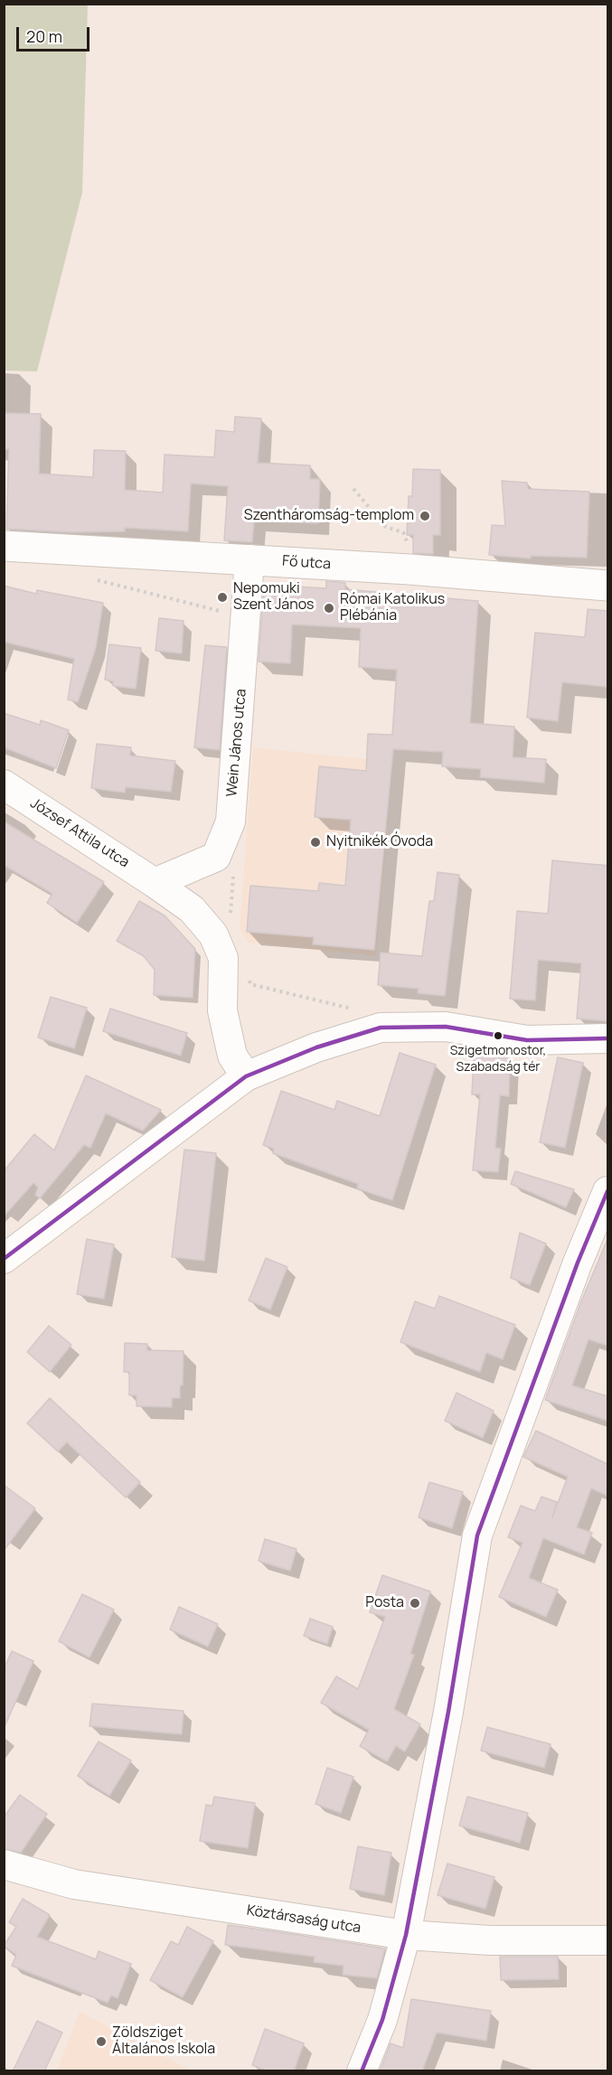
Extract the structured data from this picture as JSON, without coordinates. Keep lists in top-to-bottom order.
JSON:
{
  "streets": {
    "main road": ["Fő utca"],
    "street": ["Wein János utca", "József Attila utca", "Köztársaság utca"]
  },
  "crossings": [
    ["Fő utca", "Wein János utca"],
    ["Wein János utca", "József Attila utca"]
  ],
  "places": [
    "Szentháromság-templom",
    "Nepomuki Szent János",
    "Római Katolikus Plébánia",
    "Nyitnikék Óvoda",
    "Szigetmonostor, Szabadság tér",
    "Posta",
    "Zöldsziget Általános Iskola"
  ],
  "scale_bar": "20 m"
}
